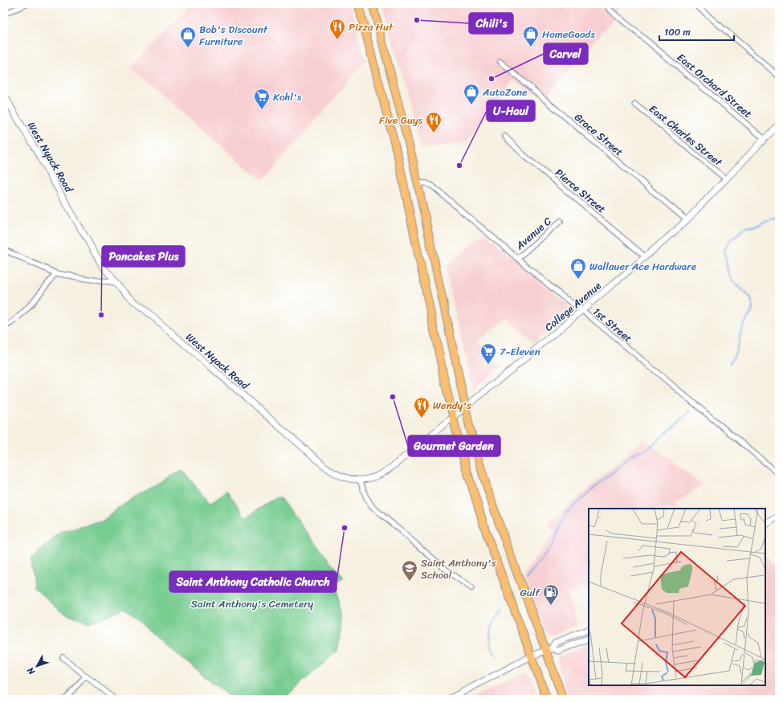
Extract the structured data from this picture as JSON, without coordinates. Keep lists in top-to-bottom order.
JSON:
{
  "streets": {
    "street": [
      "East Orchard Street",
      "Grace Street",
      "East Charles Street",
      "West Nyack Road",
      "Pierce Street",
      "Avenue C",
      "College Avenue",
      "1st Street"
    ]
  },
  "crossings": [
    ["East Orchard Street", "College Avenue"],
    ["Grace Street", "College Avenue"],
    ["East Charles Street", "College Avenue"],
    ["West Nyack Road", "College Avenue"],
    ["Pierce Street", "College Avenue"],
    ["Avenue C", "1st Street"],
    ["College Avenue", "1st Street"]
  ],
  "parks": ["Saint Anthony's Cemetery"],
  "places": {
    "other": [
      "Chili's",
      "Carvel",
      "U-Haul",
      "Pancakes Plus",
      "Gourmet Garden",
      "Saint Anthony Catholic Church"
    ],
    "restaurant": ["Pizza Hut", "Five Guys", "Wendy's"],
    "shop": [
      "HomeGoods",
      "Bob's Discount Furniture",
      "AutoZone",
      "Wallauer Ace Hardware"
    ],
    "supermarket": ["Kohl's", "7-Eleven"],
    "school or university": ["Saint Anthony's School"],
    "fuel station": ["Gulf"]
  },
  "scale_bar": "100 m",
  "north": "bottom left"
}
